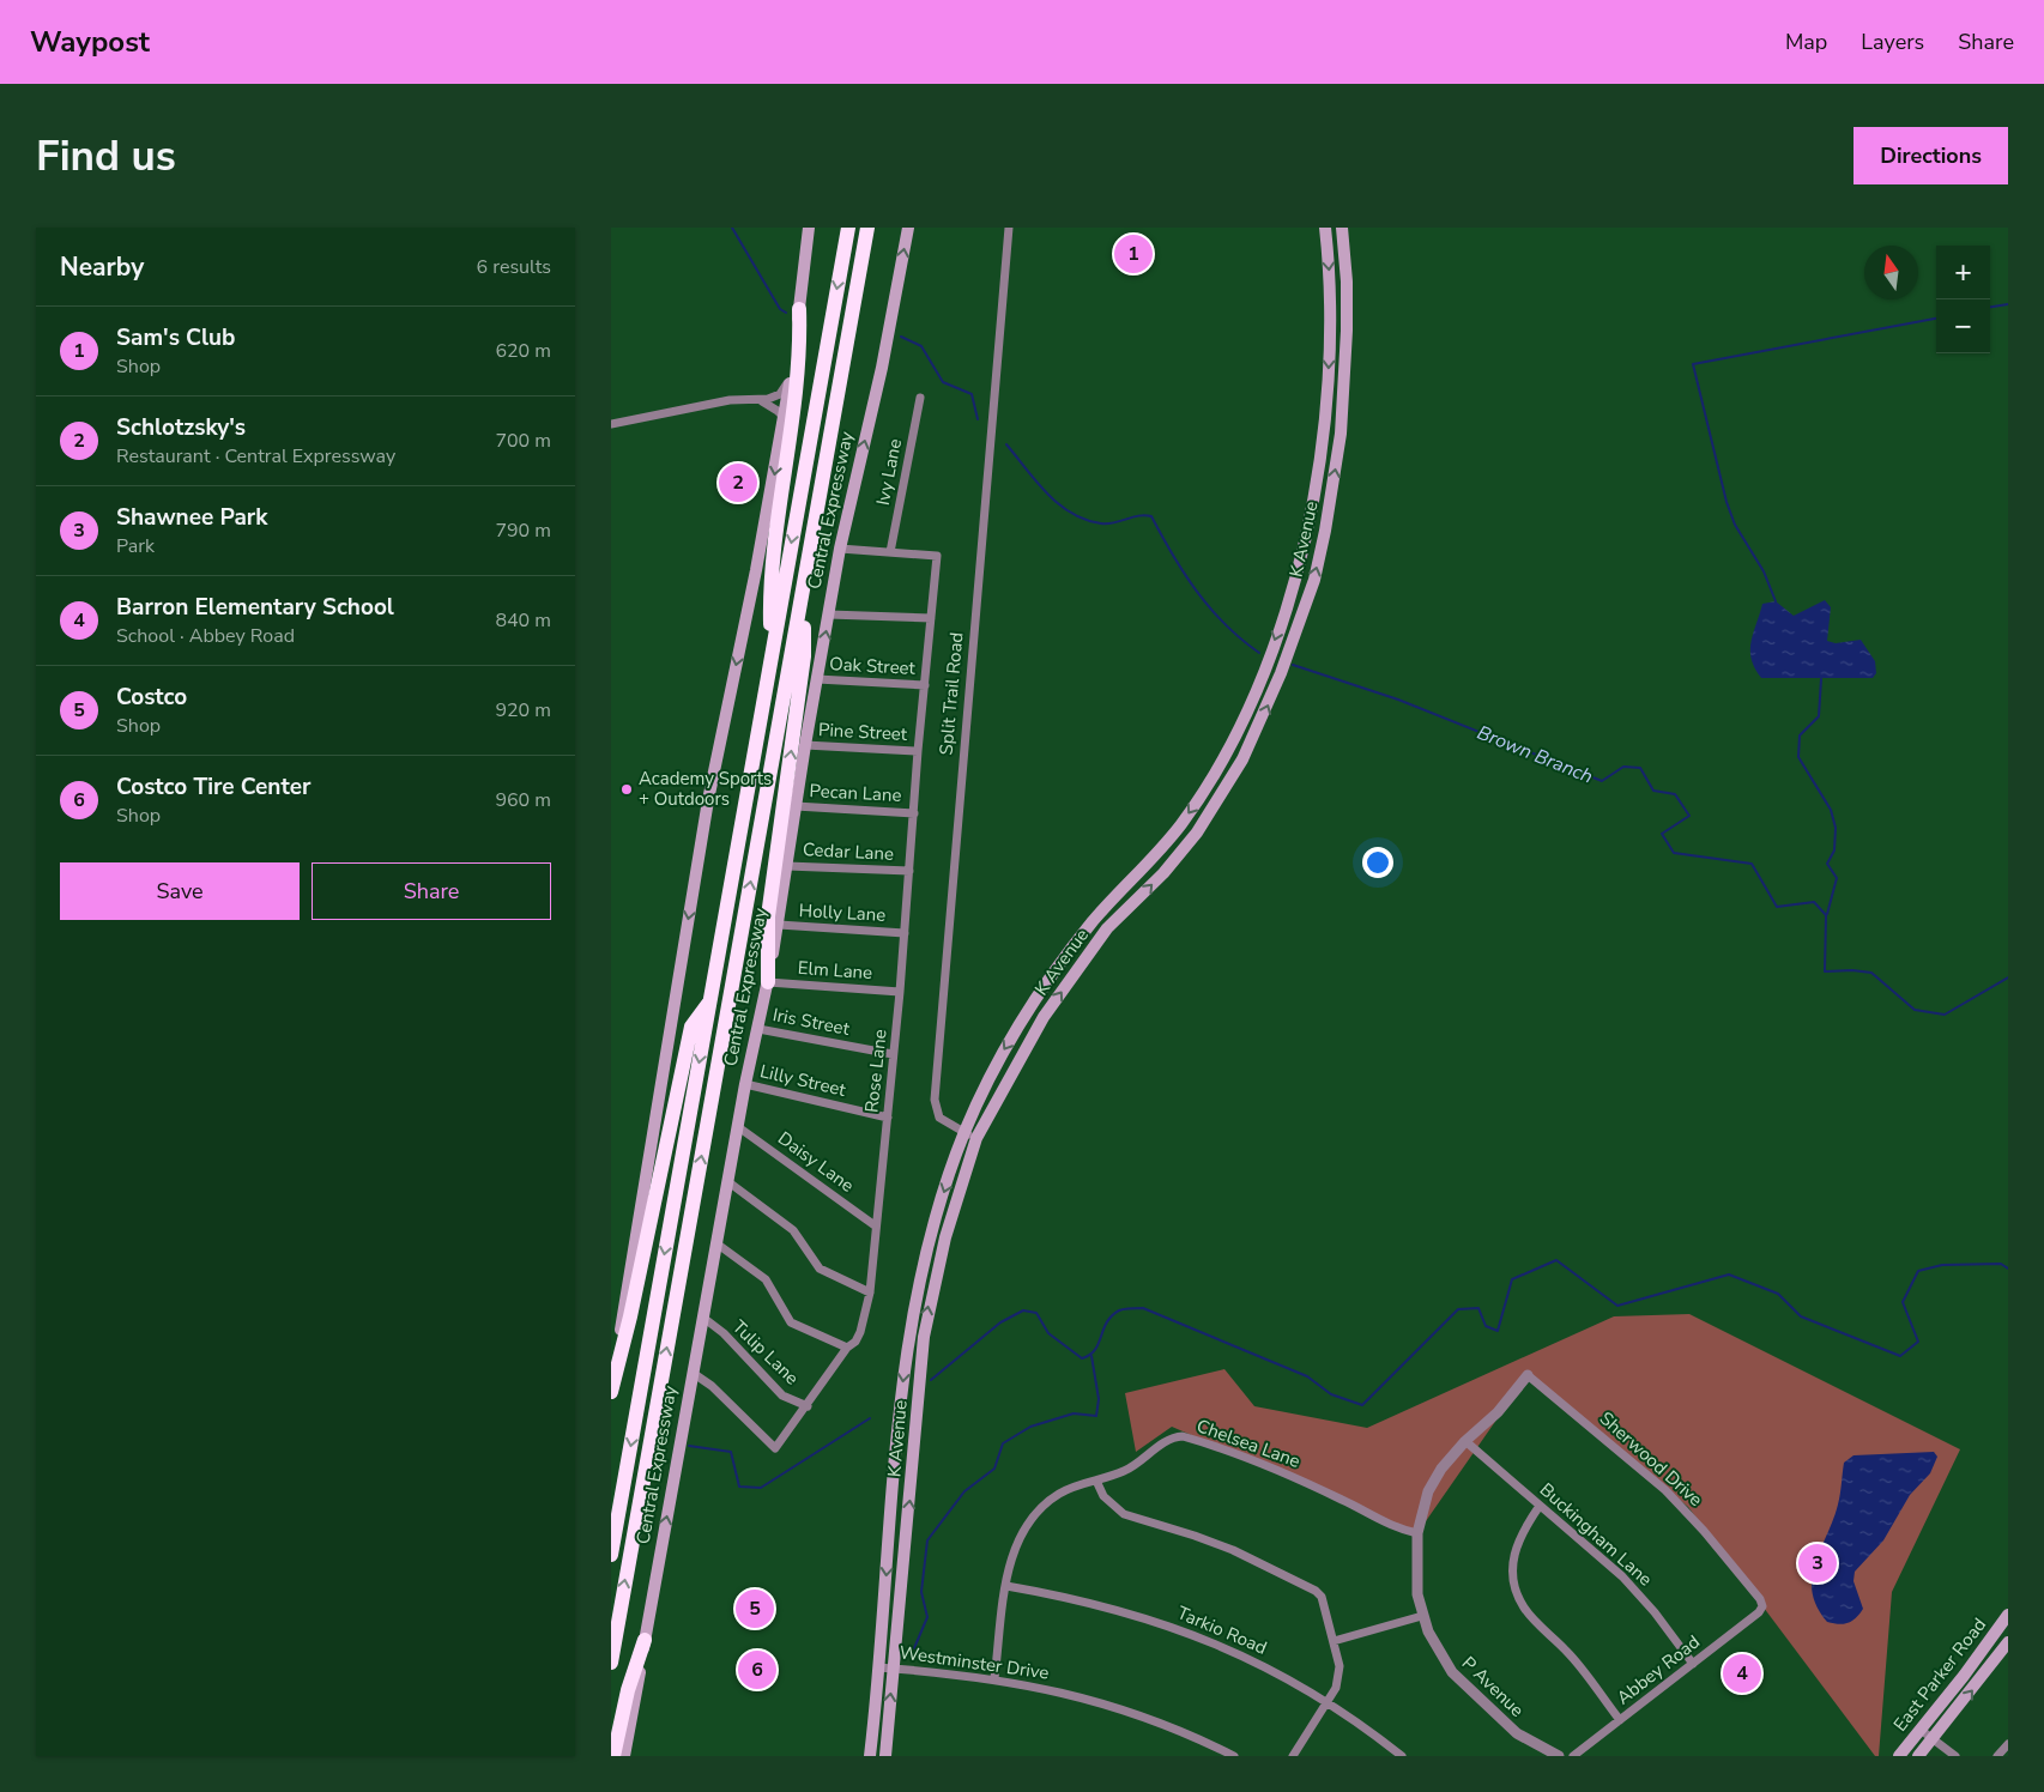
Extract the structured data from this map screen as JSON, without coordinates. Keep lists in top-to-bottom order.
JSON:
{
  "streets": {
    "highway": ["Central Expressway"],
    "main road": ["K Avenue", "East Parker Road"],
    "street": [
      "Ivy Lane",
      "Oak Street",
      "Split Trail Road",
      "Pine Street",
      "Pecan Lane",
      "Cedar Lane",
      "Holly Lane",
      "Elm Lane",
      "Iris Street",
      "Rose Lane",
      "Lilly Street",
      "Daisy Lane",
      "Tulip Lane",
      "Chelsea Lane",
      "Sherwood Drive",
      "Buckingham Lane",
      "Tarkio Road",
      "Westminster Drive",
      "Abbey Road",
      "P Avenue"
    ]
  },
  "crossings": [
    ["Ivy Lane", "Rose Lane"],
    ["Central Expressway", "Oak Street"],
    ["Central Expressway", "Pine Street"],
    ["Central Expressway", "Pecan Lane"],
    ["Central Expressway", "Cedar Lane"],
    ["Central Expressway", "Holly Lane"],
    ["Central Expressway", "Elm Lane"],
    ["Central Expressway", "Iris Street"],
    ["Central Expressway", "Rose Lane"],
    ["Central Expressway", "Lilly Street"],
    ["Central Expressway", "Daisy Lane"],
    ["Central Expressway", "Tulip Lane"],
    ["K Avenue", "Split Trail Road"],
    ["K Avenue", "Westminster Drive"],
    ["Oak Street", "Rose Lane"],
    ["Pine Street", "Rose Lane"],
    ["Pecan Lane", "Rose Lane"],
    ["Cedar Lane", "Rose Lane"],
    ["Holly Lane", "Rose Lane"],
    ["Elm Lane", "Rose Lane"],
    ["Iris Street", "Rose Lane"],
    ["Rose Lane", "Lilly Street"],
    ["Rose Lane", "Daisy Lane"],
    ["Rose Lane", "Tulip Lane"],
    ["Chelsea Lane", "Tarkio Road"],
    ["Chelsea Lane", "Westminster Drive"],
    ["Chelsea Lane", "P Avenue"],
    ["Sherwood Drive", "Abbey Road"],
    ["Sherwood Drive", "P Avenue"],
    ["Buckingham Lane", "Abbey Road"],
    ["Buckingham Lane", "P Avenue"]
  ],
  "water": ["Brown Branch"],
  "places": ["Academy Sports + Outdoors"],
  "north": "top",
  "page": {
    "header": "Waypost",
    "nav": ["Map", "Layers", "Share"],
    "buttons": [
      "Directions",
      ["Save", "Share"]
    ],
    "title": "Find us",
    "heading": ["Nearby", "6 results"],
    "pins": [
      "1",
      "2",
      "3",
      "5",
      "6",
      "4"
    ],
    "map_buttons": ["+", "−"],
    "list": [
      {
        "mark": "1",
        "name": "Sam's Club",
        "note": "Shop",
        "value": "620 m"
      },
      {
        "mark": "2",
        "name": "Schlotzsky's",
        "note": "Restaurant · Central Expressway",
        "value": "700 m"
      },
      {
        "mark": "3",
        "name": "Shawnee Park",
        "note": "Park",
        "value": "790 m"
      },
      {
        "mark": "4",
        "name": "Barron Elementary School",
        "note": "School · Abbey Road",
        "value": "840 m"
      },
      {
        "mark": "5",
        "name": "Costco",
        "note": "Shop",
        "value": "920 m"
      },
      {
        "mark": "6",
        "name": "Costco Tire Center",
        "note": "Shop",
        "value": "960 m"
      }
    ]
  }
}
